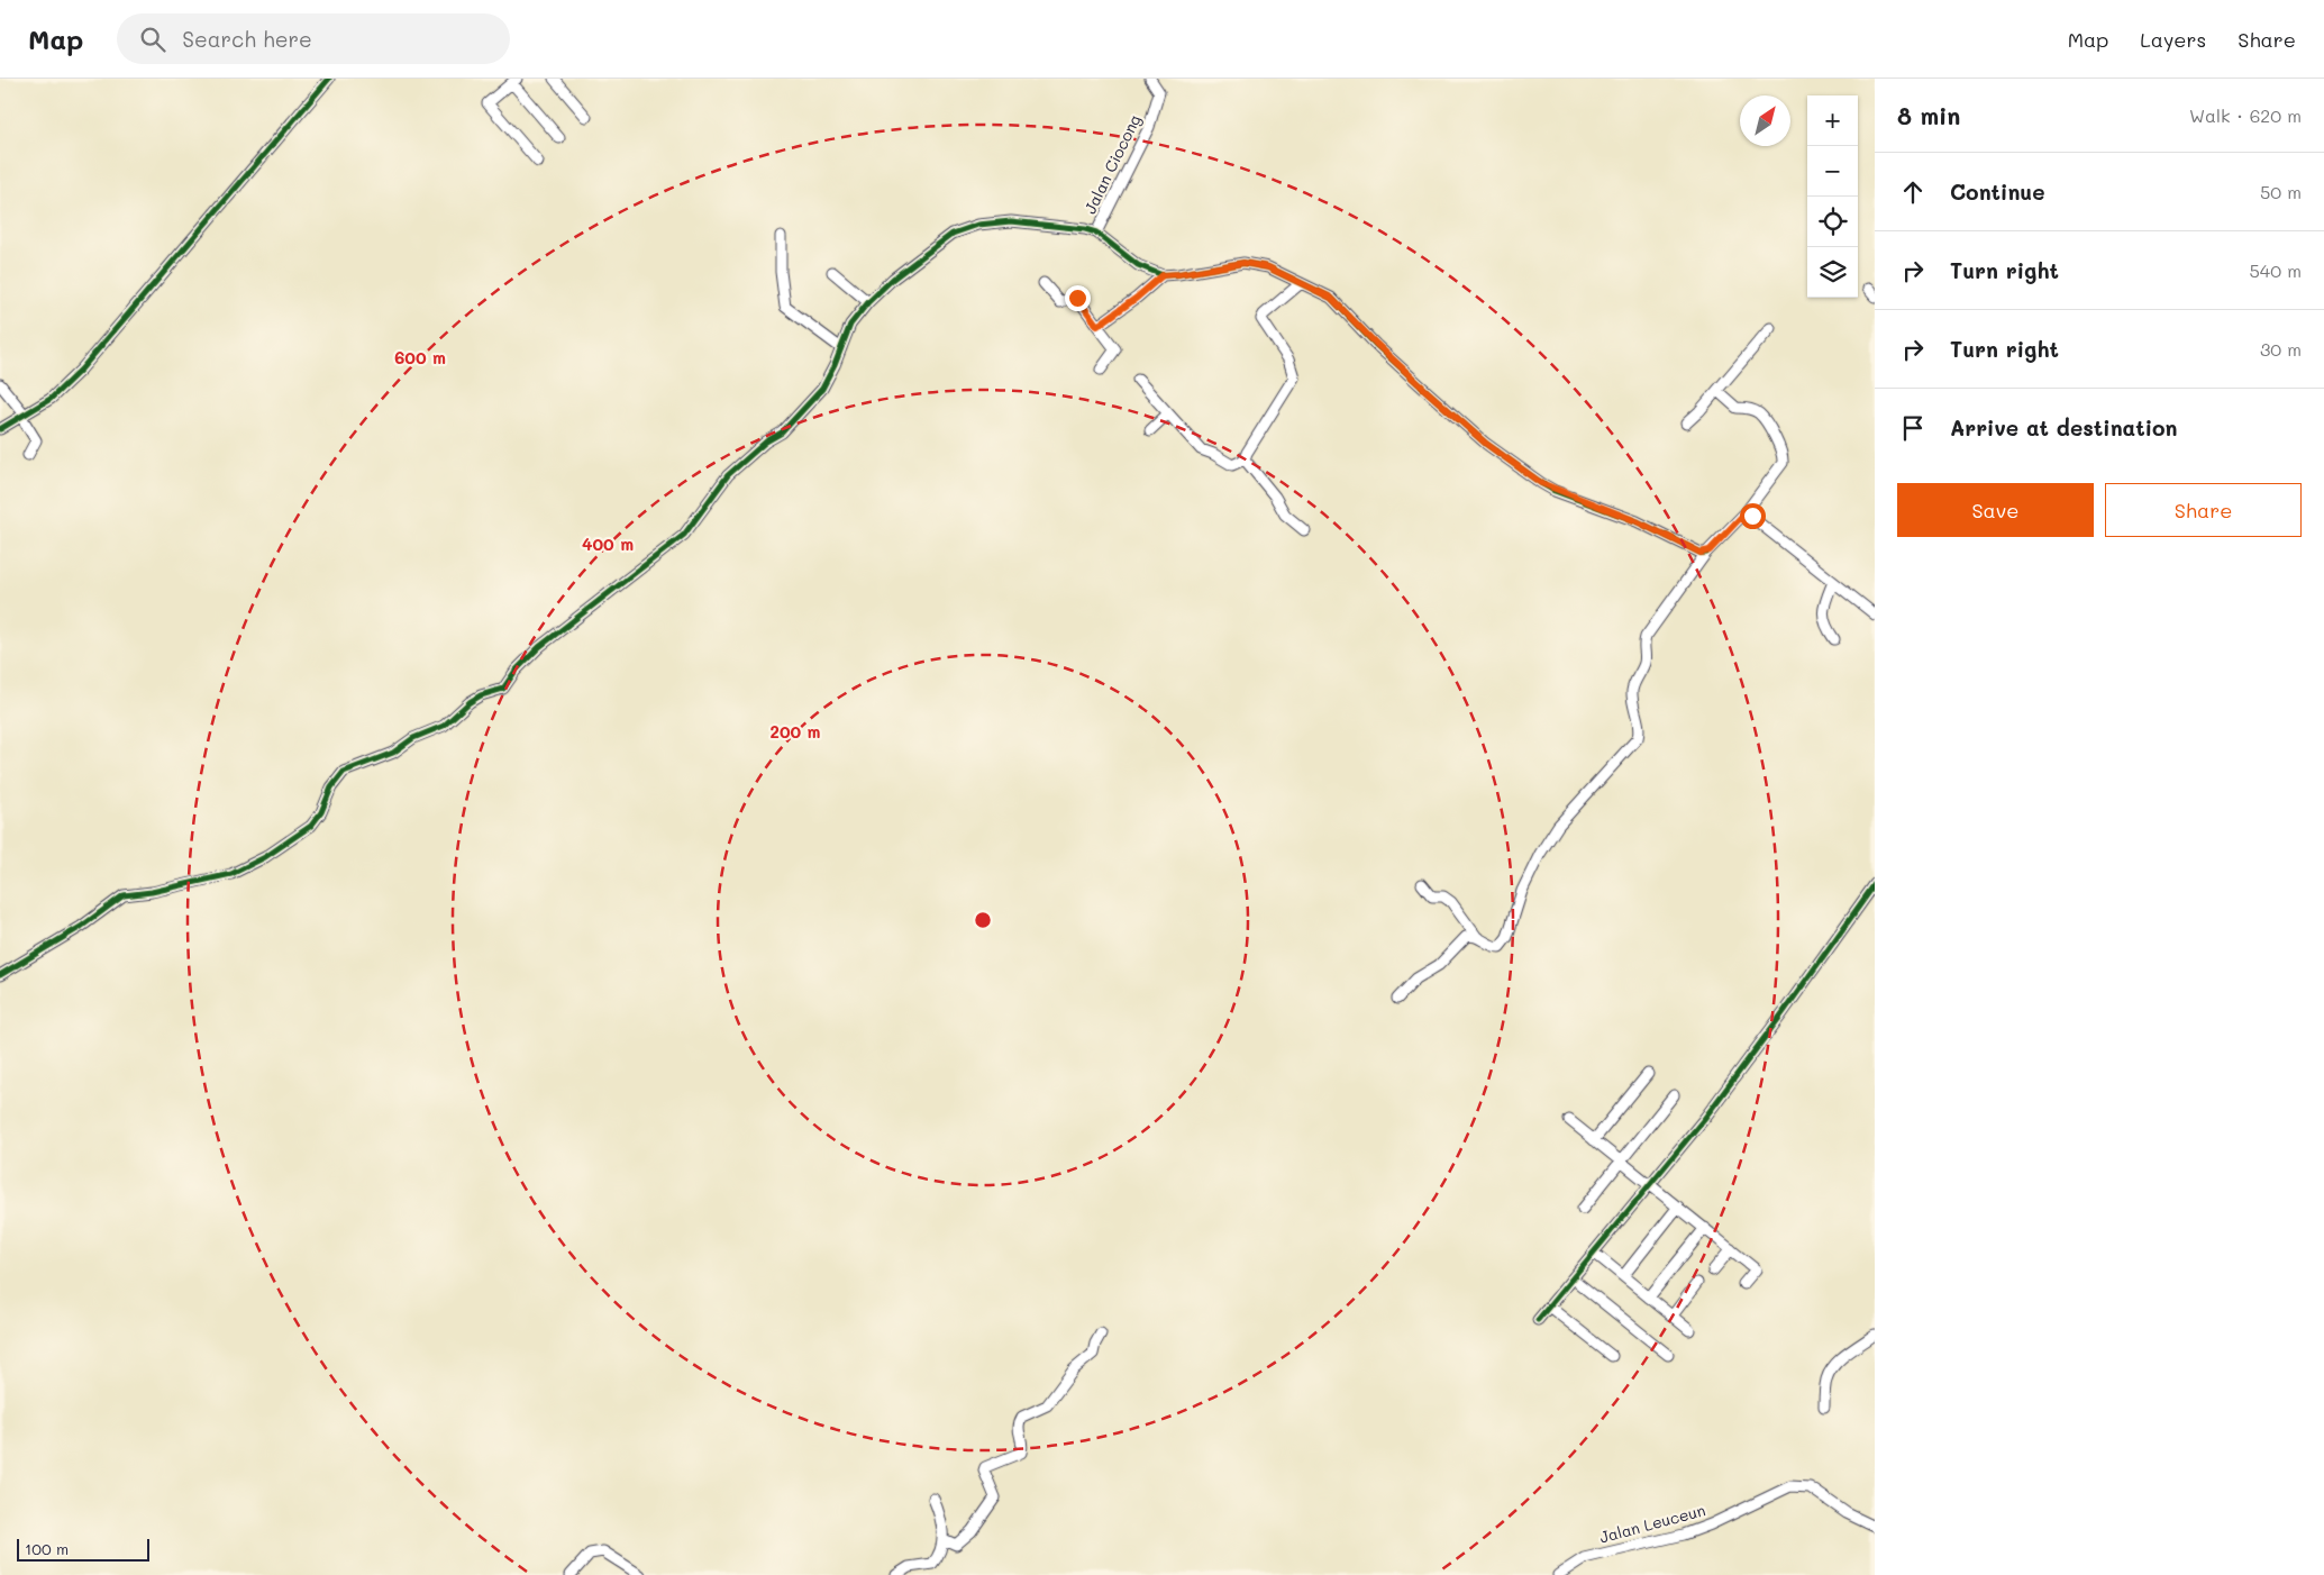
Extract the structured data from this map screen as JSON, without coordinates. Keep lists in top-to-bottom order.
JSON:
{
  "streets": {
    "street": ["Jalan Ciocong", "Jalan Leuceun"]
  },
  "scale_bar": "100 m",
  "north": "top right",
  "page": {
    "header": "Map",
    "search": "Search here",
    "nav": ["Map", "Layers", "Share"],
    "heading": ["8 min", "Walk · 620 m"],
    "map_buttons": ["+", "−"],
    "list": [
      ["Continue", "50 m"],
      ["Turn right", "540 m"],
      ["Turn right", "30 m"],
      "Arrive at destination"
    ],
    "buttons": ["Save", "Share"],
    "scale": "100 m"
  },
  "rings": ["600 m", "400 m", "200 m"]
}
